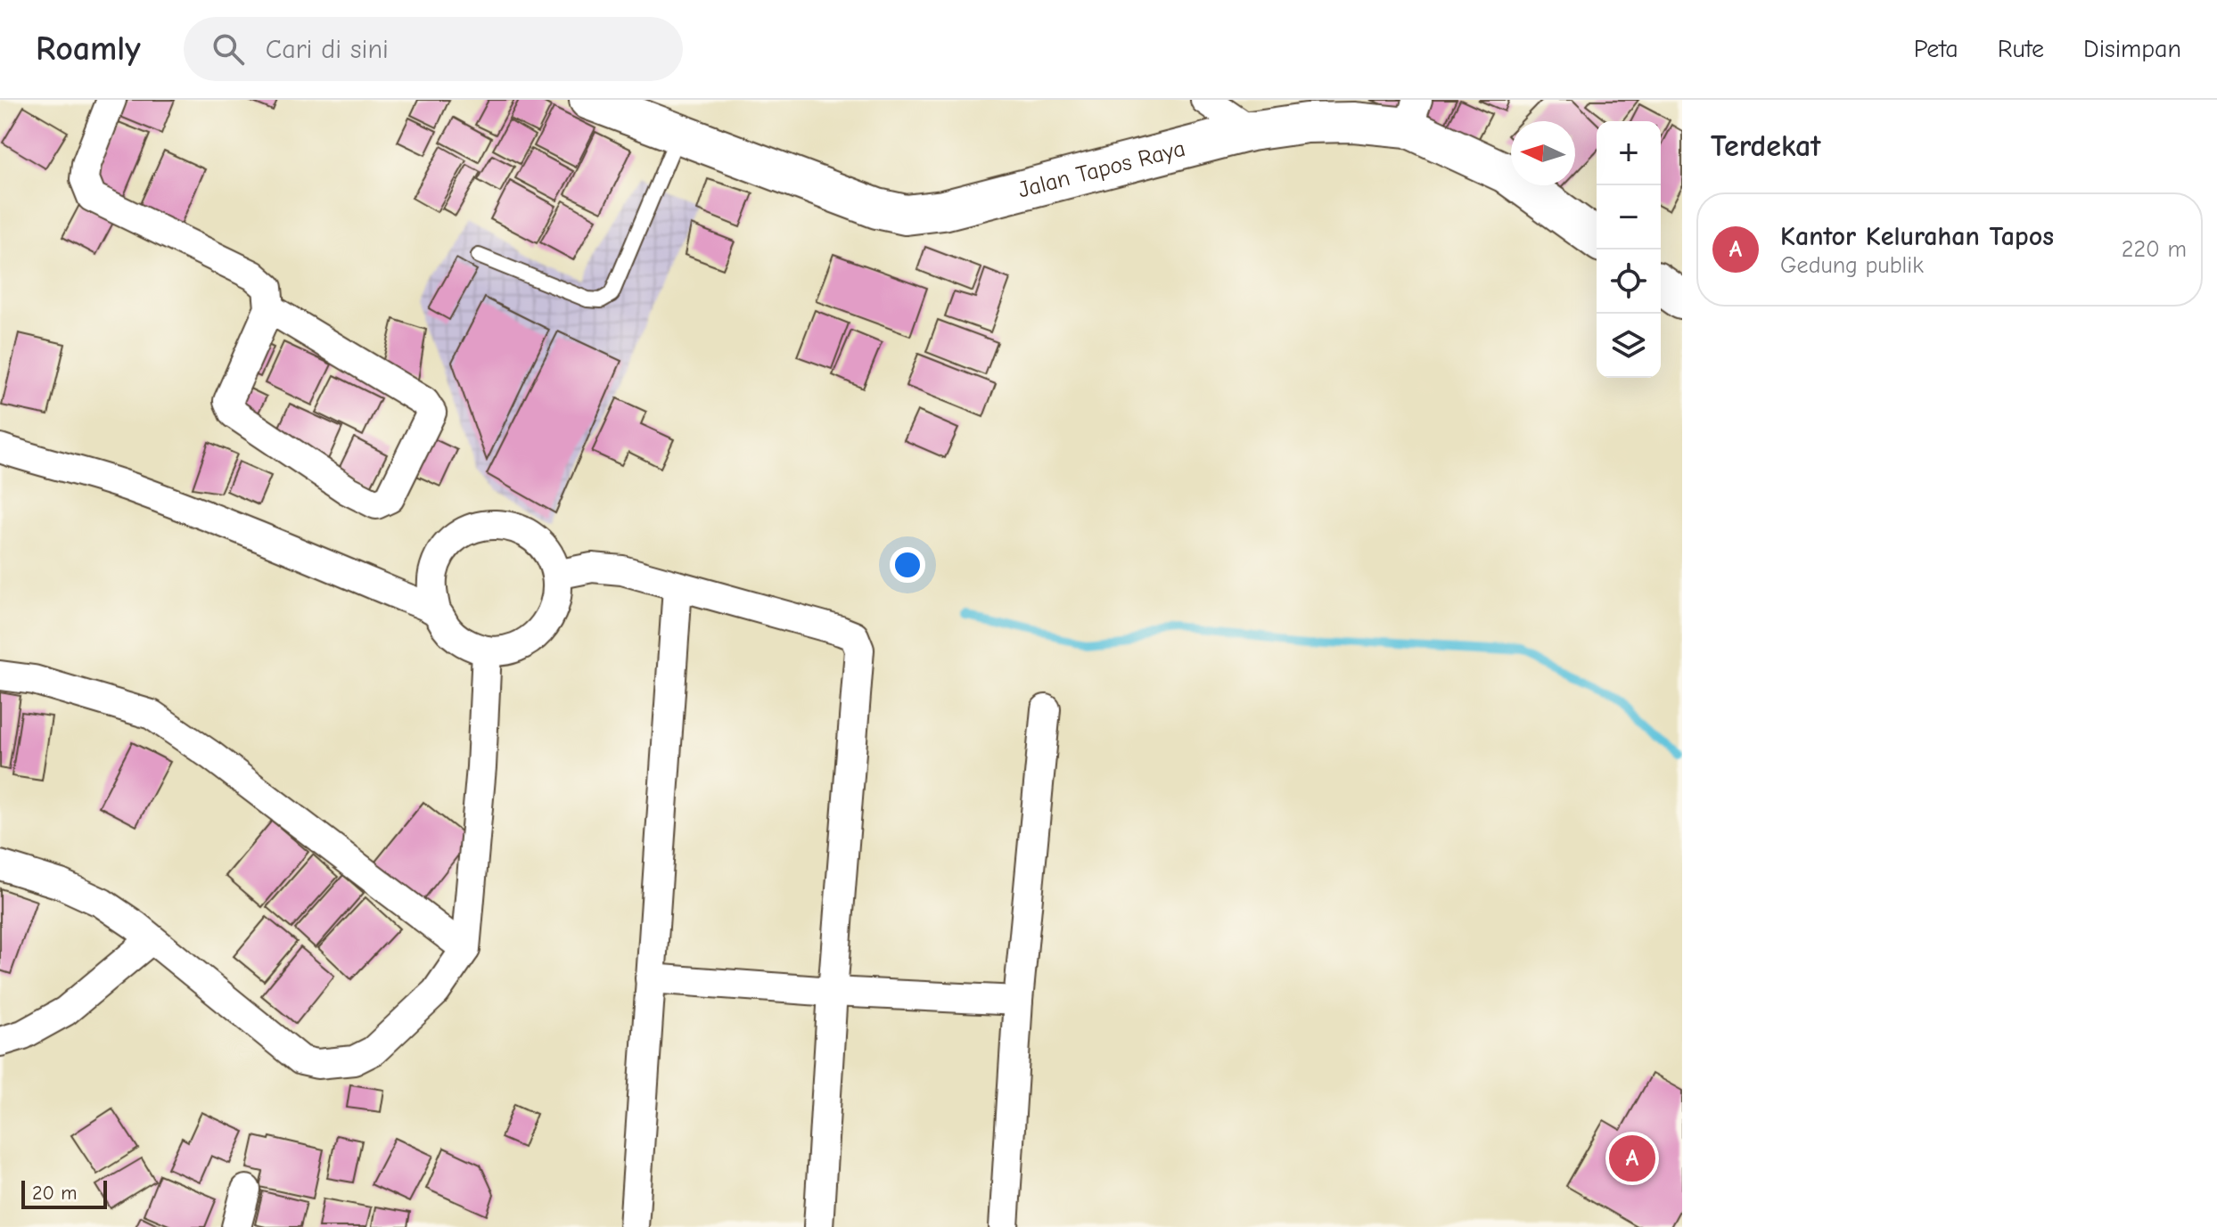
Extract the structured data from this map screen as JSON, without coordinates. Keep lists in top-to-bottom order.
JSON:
{
  "streets": {
    "main road": ["Jalan Tapos Raya"]
  },
  "scale_bar": "20 m",
  "north": "left",
  "page": {
    "header": "Roamly",
    "search": "Cari di sini",
    "nav": ["Peta", "Rute", "Disimpan"],
    "heading": "Terdekat",
    "map_buttons": ["+", "−"],
    "list": [
      {
        "mark": "A",
        "name": "Kantor Kelurahan Tapos",
        "note": "Gedung publik",
        "value": "220 m"
      }
    ],
    "pins": "A",
    "scale": "20 m"
  }
}
